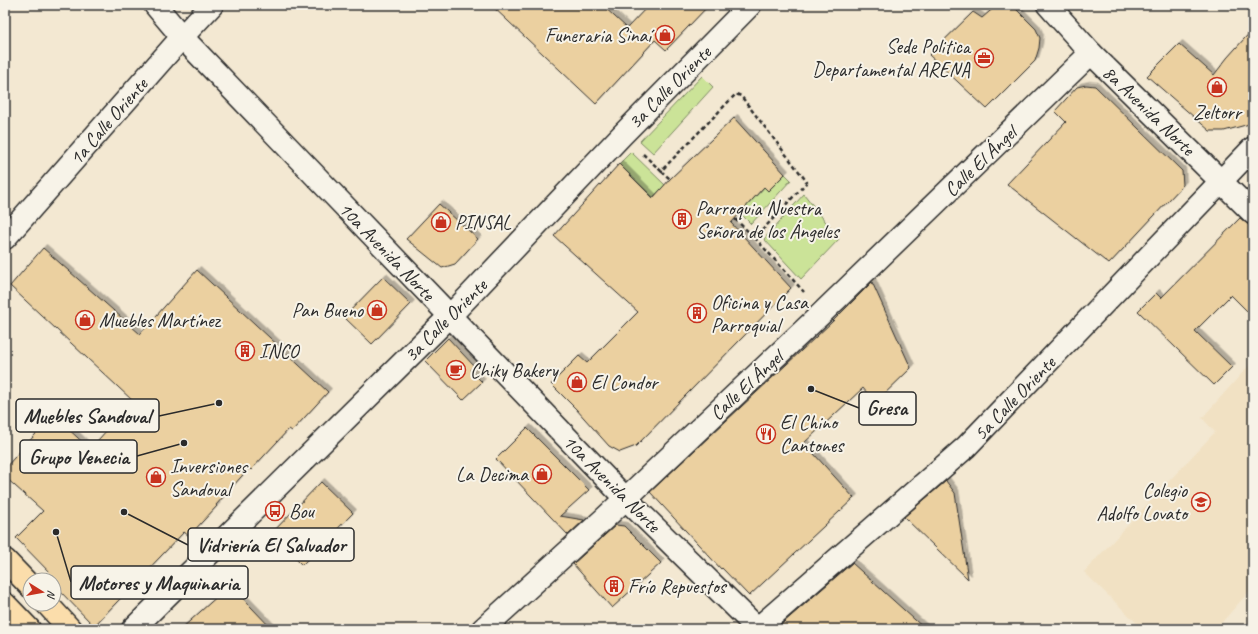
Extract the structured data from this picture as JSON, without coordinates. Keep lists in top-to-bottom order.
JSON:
{
  "streets": {
    "street": [
      "3a Calle Oriente",
      "8a Avenida Norte",
      "1a Calle Oriente",
      "Calle El Ángel",
      "10a Avenida Norte",
      "5a Calle Oriente"
    ]
  },
  "crossings": [
    ["3a Calle Oriente", "10a Avenida Norte"],
    ["8a Avenida Norte", "Calle El Ángel"],
    ["8a Avenida Norte", "5a Calle Oriente"],
    ["1a Calle Oriente", "10a Avenida Norte"],
    ["Calle El Ángel", "10a Avenida Norte"],
    ["10a Avenida Norte", "5a Calle Oriente"]
  ],
  "places": {
    "shop": [
      "Funeraria Sinaí",
      "Zeltorr",
      "PINSAL",
      "Pan Bueno",
      "Muebles Martínez",
      "El Condor",
      "La Decima",
      "Inversiones Sandoval"
    ],
    "office": ["Sede Politica Departamental ARENA"],
    "building": [
      "Parroquia Nuestra Señora de los Ángeles",
      "Oficina y Casa Parroquial",
      "INCO",
      "Frío Repuestos"
    ],
    "cafe": ["Chiky Bakery"],
    "other": [
      "Gresa",
      "Muebles Sandoval",
      "Grupo Venecia",
      "Vidriería El Salvador",
      "Motores y Maquinaria"
    ],
    "restaurant": ["El Chino Cantones"],
    "school or university": ["Colegio Adolfo Lovato"],
    "bus stop": ["Bou"]
  },
  "north": "right"
}
